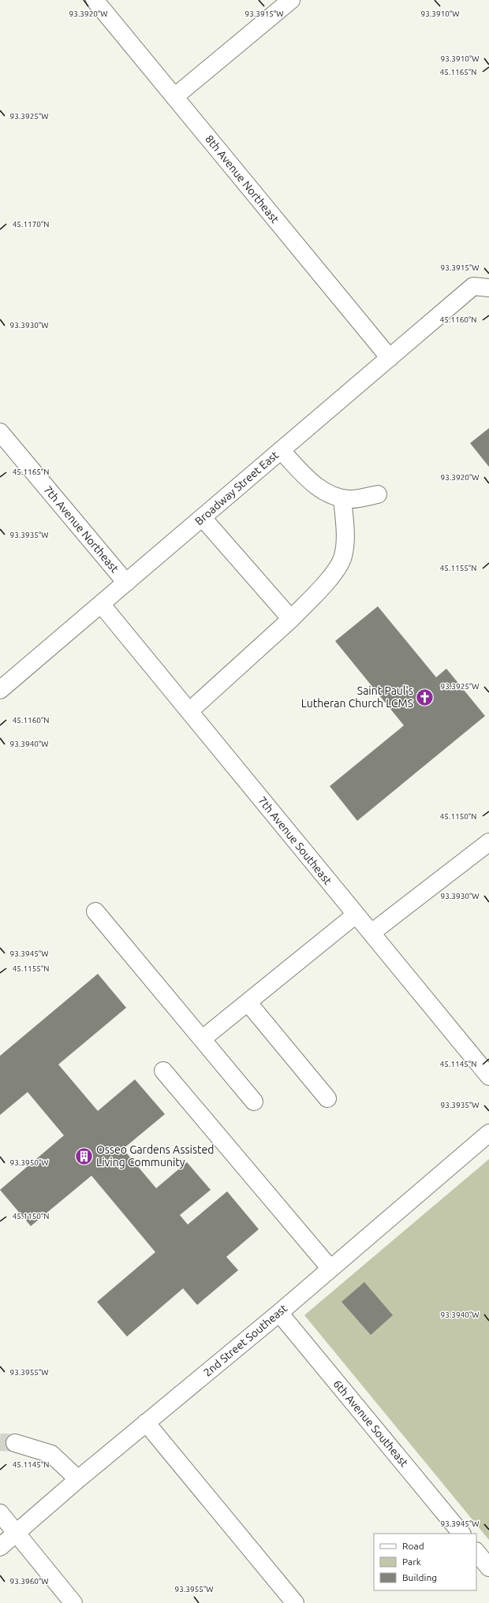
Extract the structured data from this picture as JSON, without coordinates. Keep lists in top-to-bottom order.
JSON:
{
  "streets": {
    "street": [
      "8th Avenue Northeast",
      "Broadway Street East",
      "7th Avenue Northeast",
      "7th Avenue Southeast",
      "2nd Street Southeast",
      "6th Avenue Southeast"
    ]
  },
  "crossings": [
    ["8th Avenue Northeast", "Broadway Street East"],
    ["Broadway Street East", "7th Avenue Northeast"],
    ["Broadway Street East", "7th Avenue Southeast"],
    ["2nd Street Southeast", "6th Avenue Southeast"]
  ],
  "places": {
    "church": ["Saint Paul's Lutheran Church LCMS"],
    "building": ["Osseo Gardens Assisted Living Community"]
  },
  "legend": ["Road", "Park", "Building"],
  "coordinates": [
    "93.3920°W",
    "93.3915°W",
    "93.3910°W",
    "45.1165°N",
    "93.3925°W",
    "45.1170°N",
    "45.1160°N",
    "93.3930°W",
    "93.3935°W",
    "45.1155°N",
    "93.3940°W",
    "45.1150°N",
    "93.3945°W",
    "45.1145°N",
    "93.3950°W",
    "93.3955°W",
    "93.3960°W"
  ]
}
